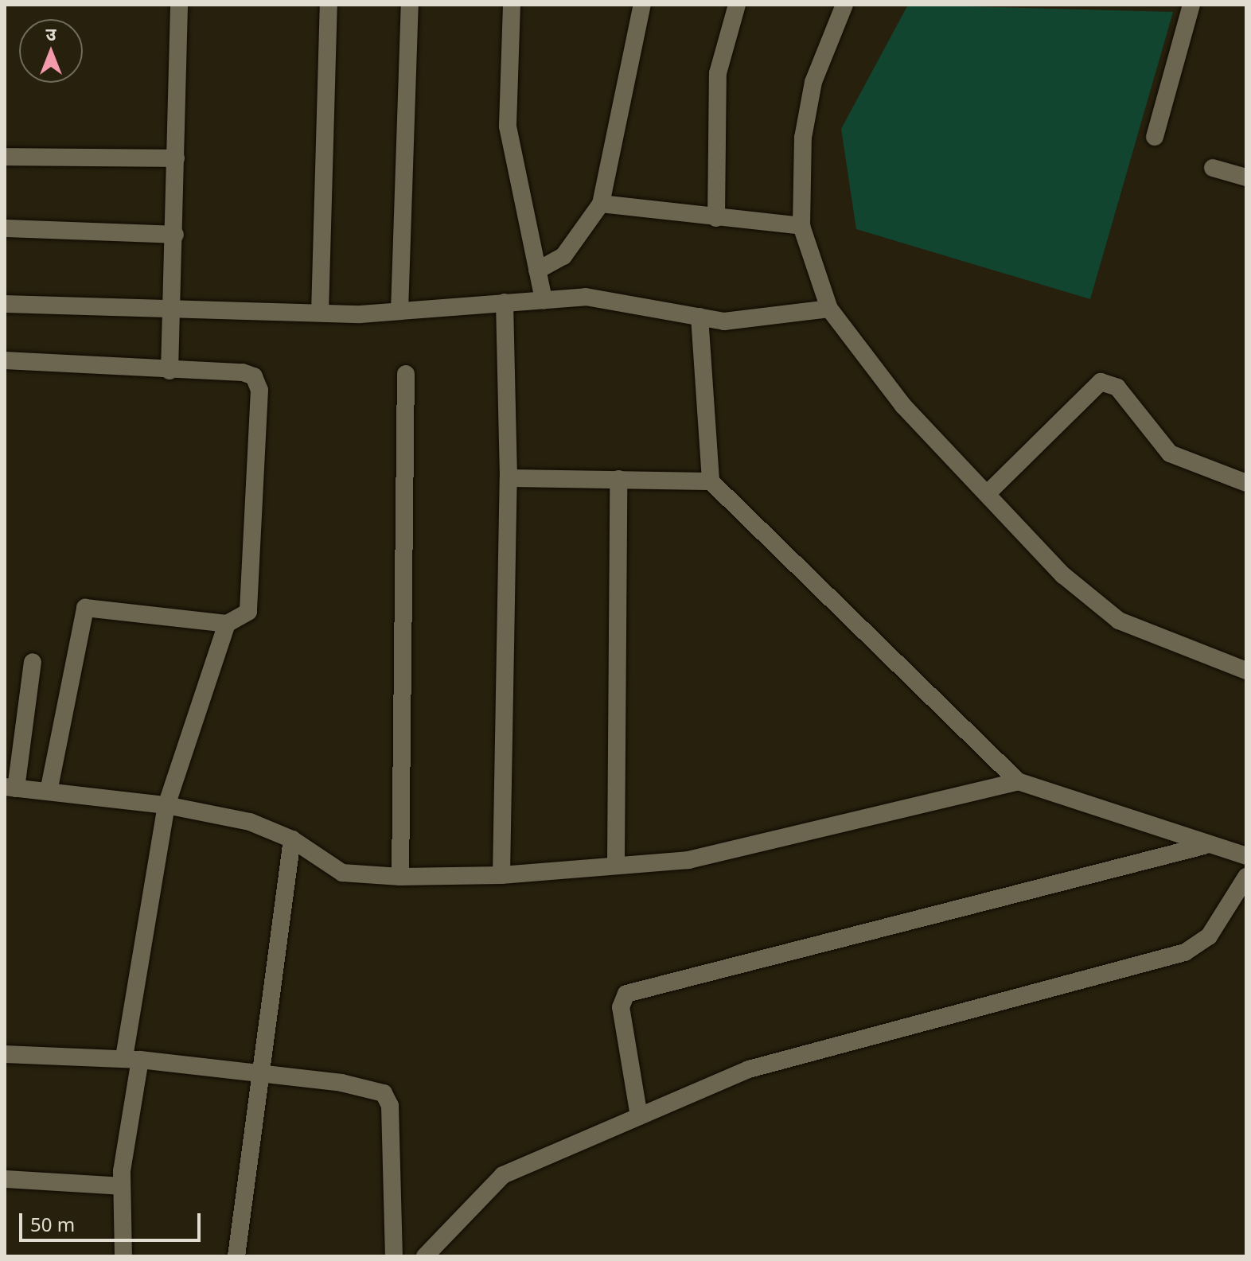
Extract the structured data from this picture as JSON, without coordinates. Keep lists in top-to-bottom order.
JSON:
{
  "scale_bar": "50 m",
  "north": "top"
}
